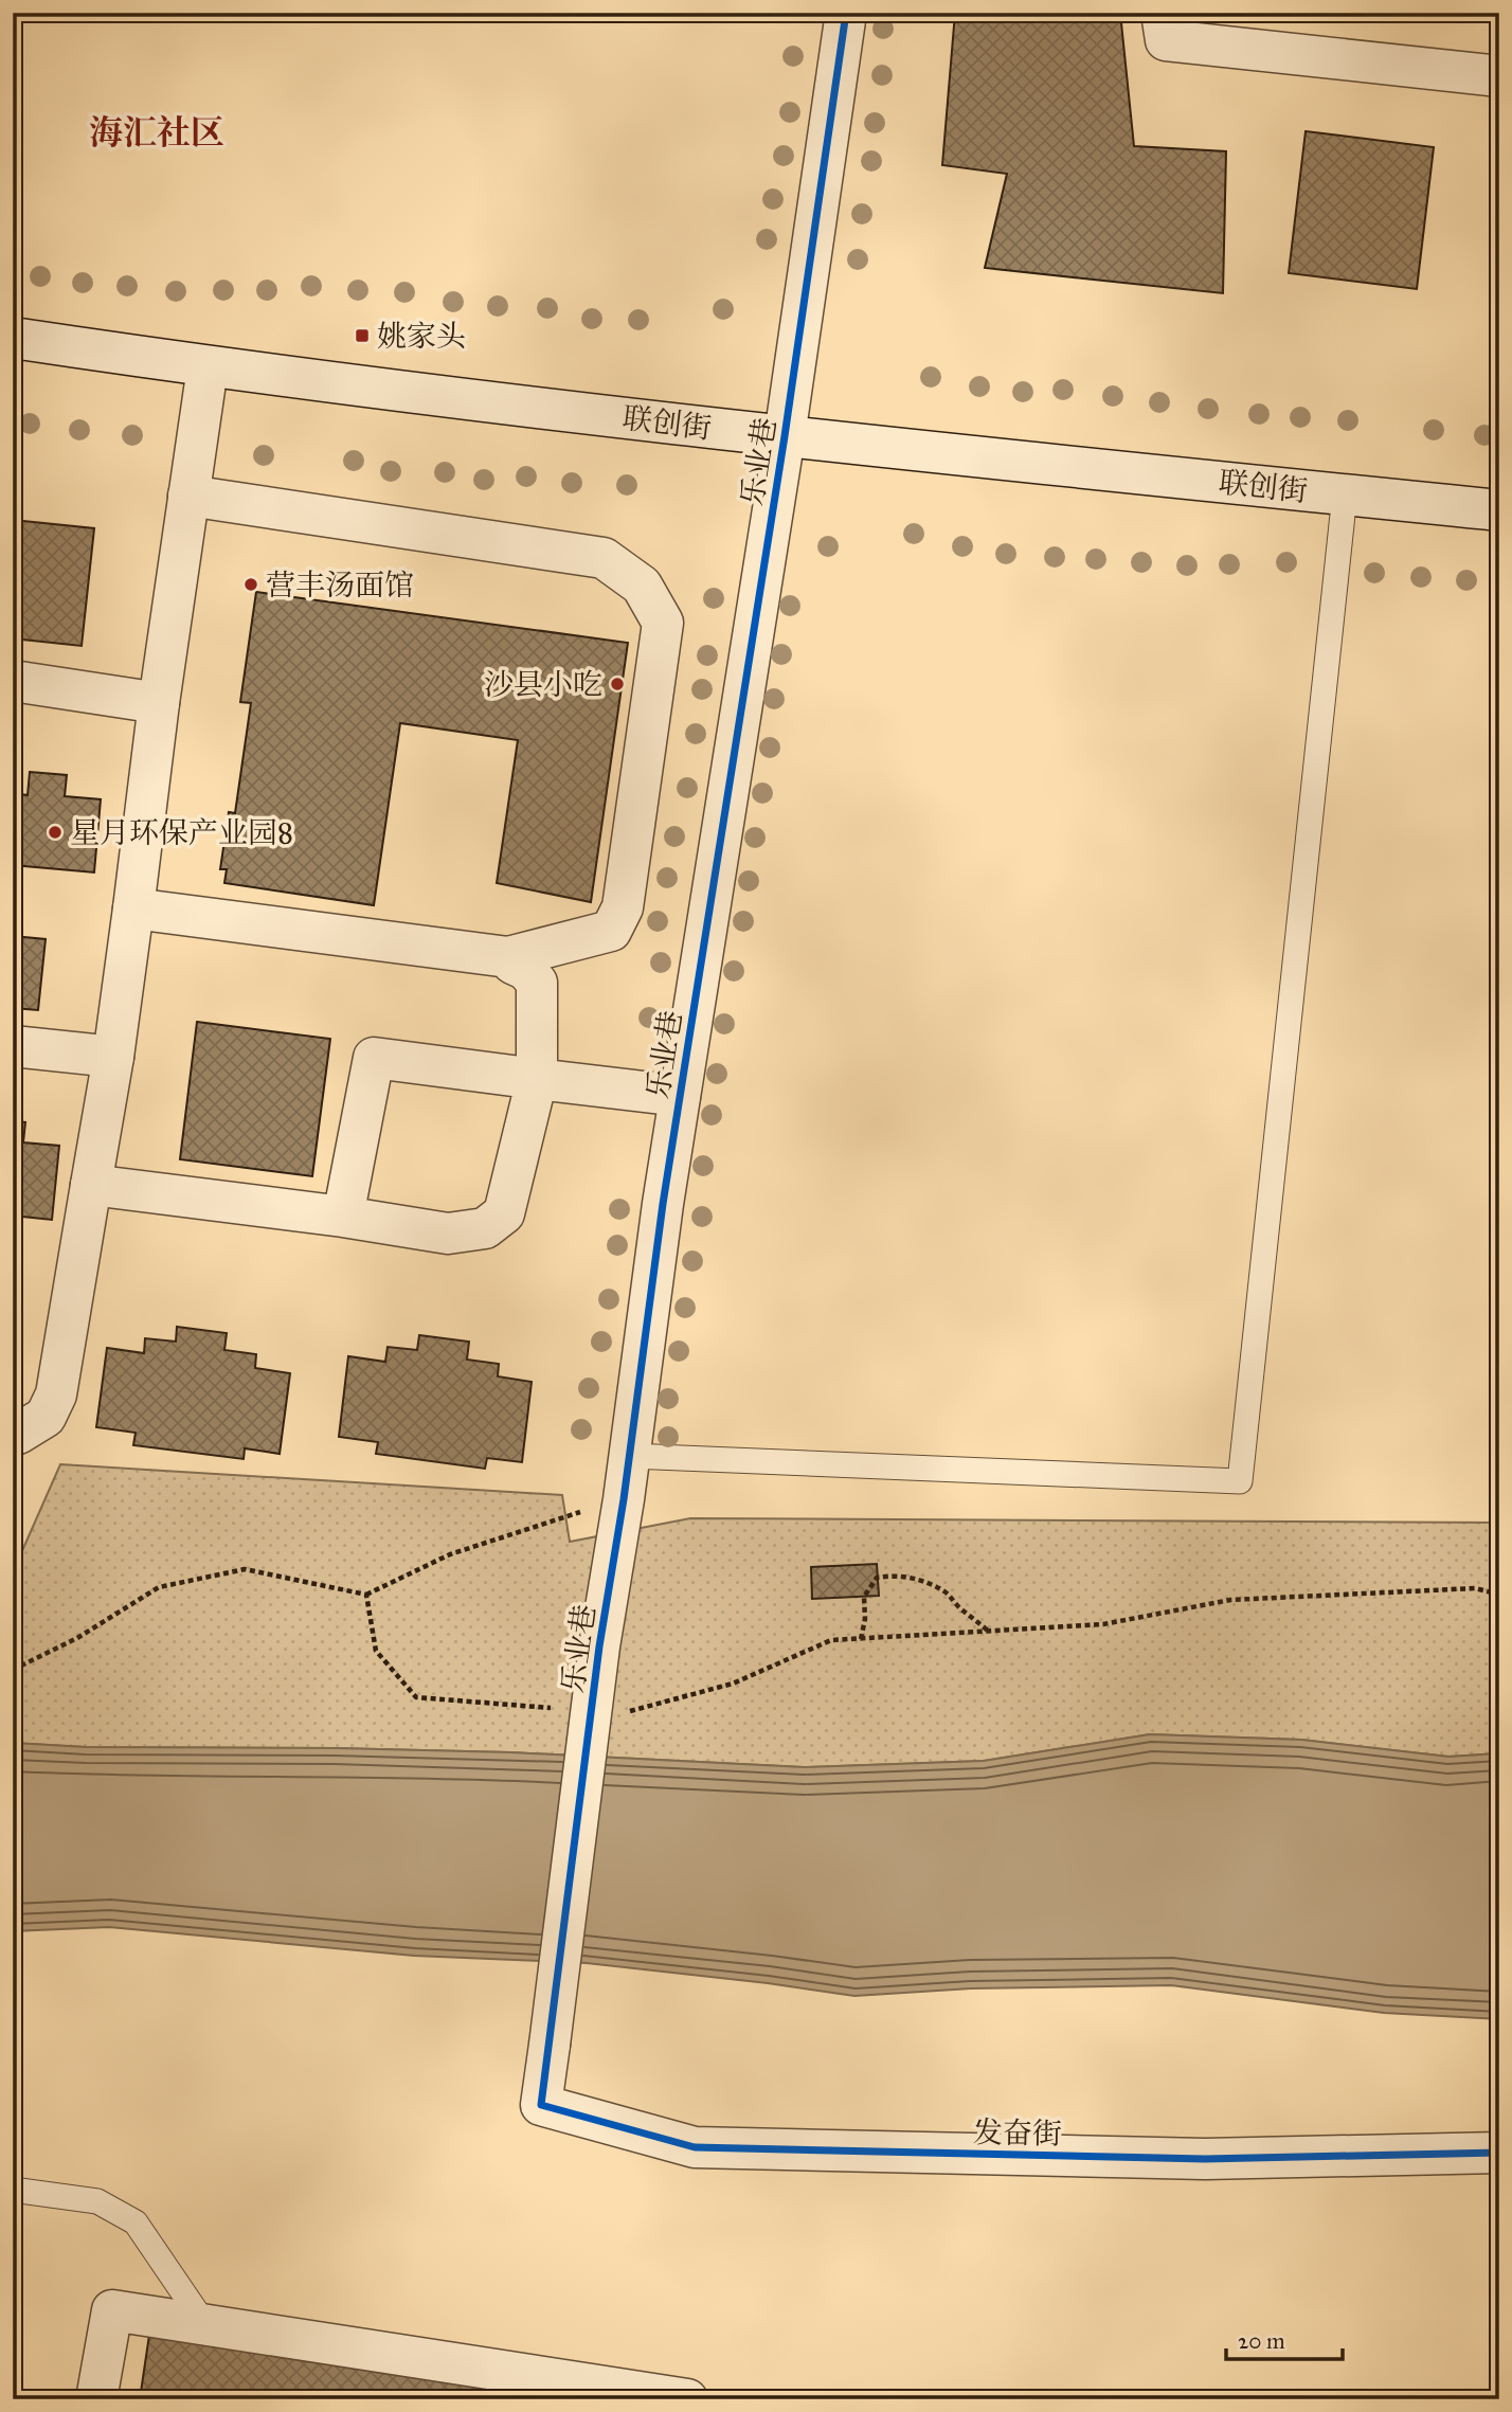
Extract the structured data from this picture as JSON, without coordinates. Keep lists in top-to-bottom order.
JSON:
{
  "streets": {
    "street": ["联创街", "乐业巷", "发奋街"]
  },
  "crossings": [
    ["联创街", "乐业巷"],
    ["乐业巷", "发奋街"]
  ],
  "districts": ["海汇社区"],
  "places": {
    "transit": ["姚家头"],
    "other": ["营丰汤面馆", "沙县小吃", "星月环保产业园8"]
  },
  "scale_bar": "20 m"
}
